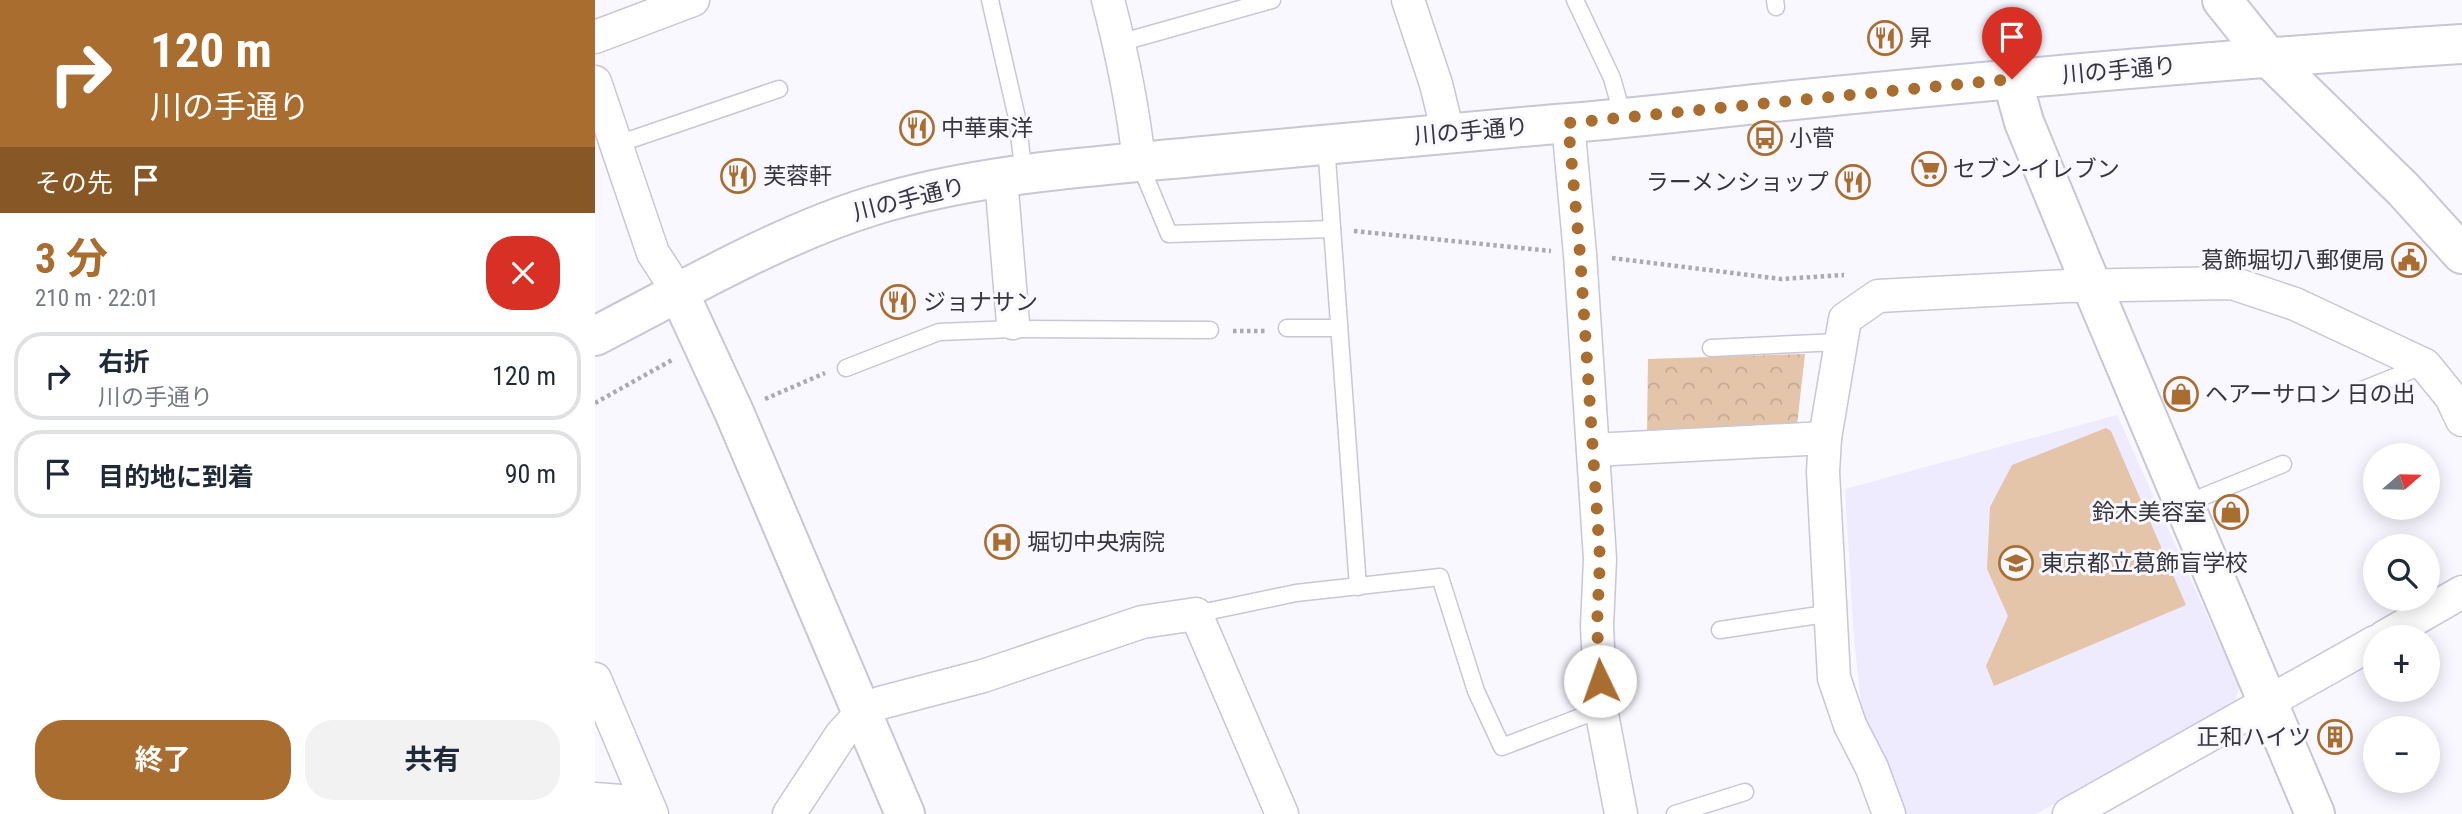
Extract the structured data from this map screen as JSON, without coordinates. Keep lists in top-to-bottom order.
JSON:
{
  "streets": {
    "main road": ["川の手通り"]
  },
  "places": {
    "restaurant": [
      "昇",
      "中華東洋",
      "芙蓉軒",
      "ラーメンショップ",
      "ジョナサン"
    ],
    "bus stop": ["小菅"],
    "supermarket": ["セブン-イレブン"],
    "public building": ["葛飾堀切八郵便局"],
    "shop": ["ヘアーサロン 日の出", "鈴木美容室"],
    "hospital": ["堀切中央病院"],
    "school or university": ["東京都立葛飾盲学校"],
    "building": ["正和ハイツ"]
  },
  "north": "right",
  "page": {
    "turn": ["120 m", "川の手通り"],
    "then": "その先",
    "heading": ["3 分", "210 m · 22:01"],
    "list": [
      {
        "name": "右折",
        "note": "川の手通り",
        "value": "120 m"
      },
      {
        "name": "目的地に到着",
        "value": "90 m"
      }
    ],
    "map_buttons": ["+", "−"],
    "buttons": ["終了", "共有"]
  }
}
